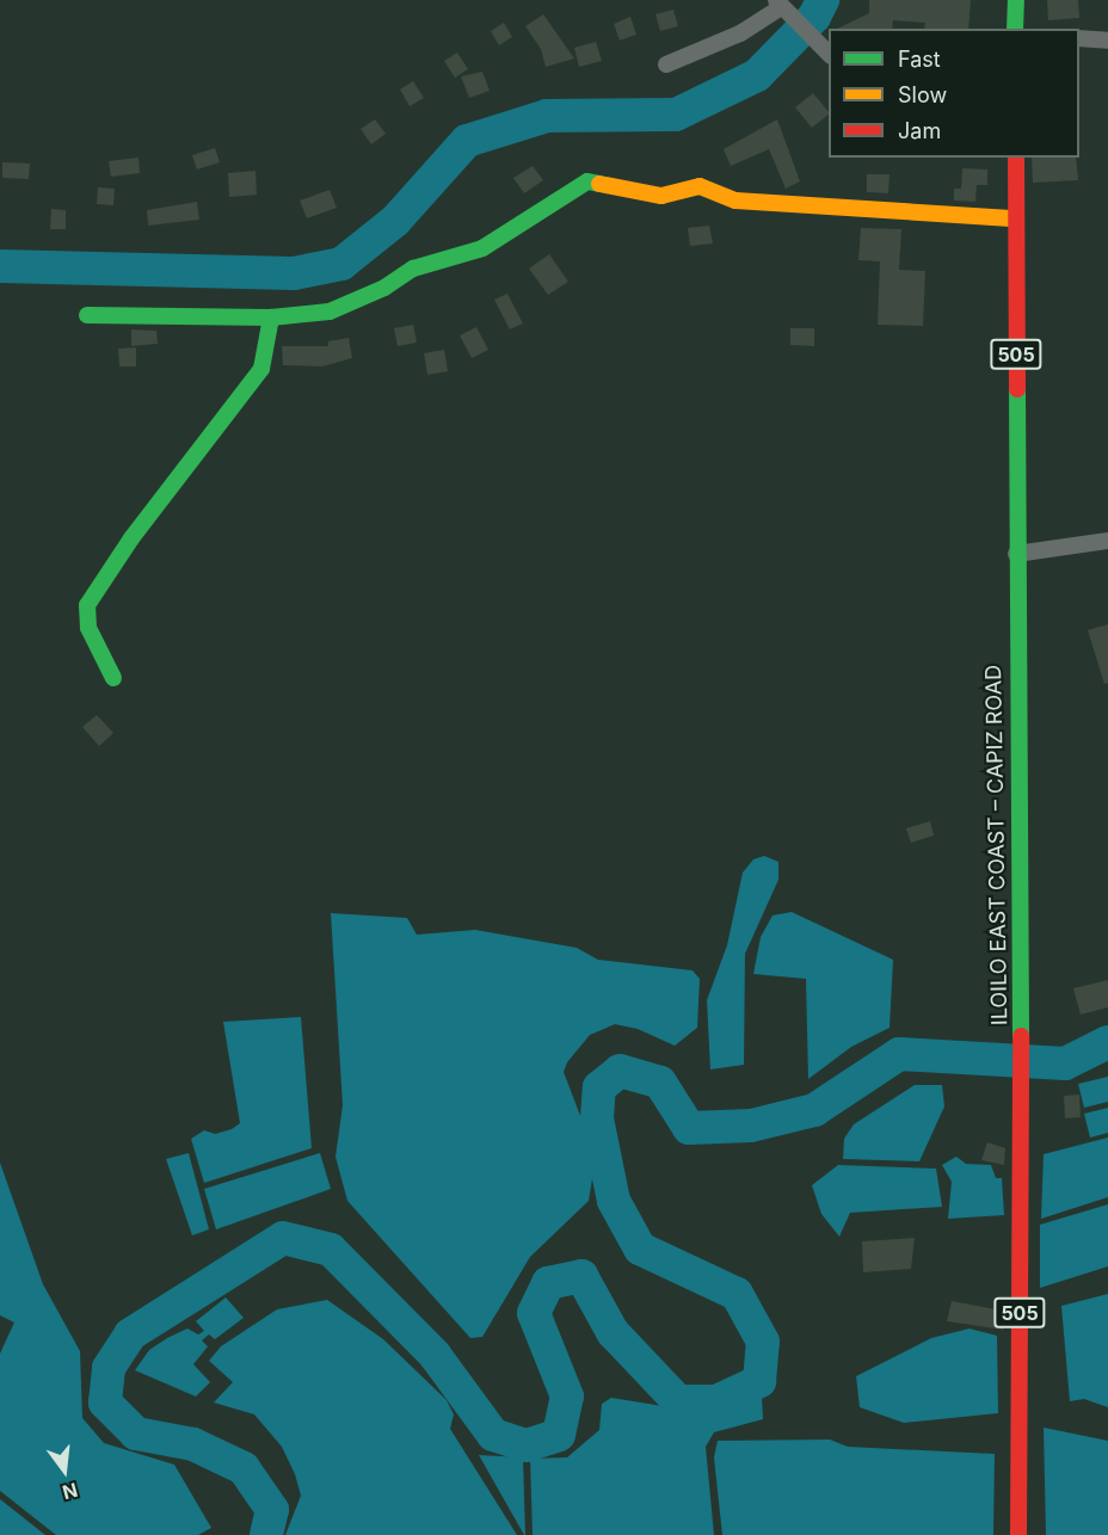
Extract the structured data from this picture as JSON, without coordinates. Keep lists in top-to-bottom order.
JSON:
{
  "streets": {
    "main road": ["505", "ILOILO EAST COAST – CAPIZ ROAD"]
  },
  "legend": ["Fast", "Slow", "Jam"],
  "north": "bottom"
}
